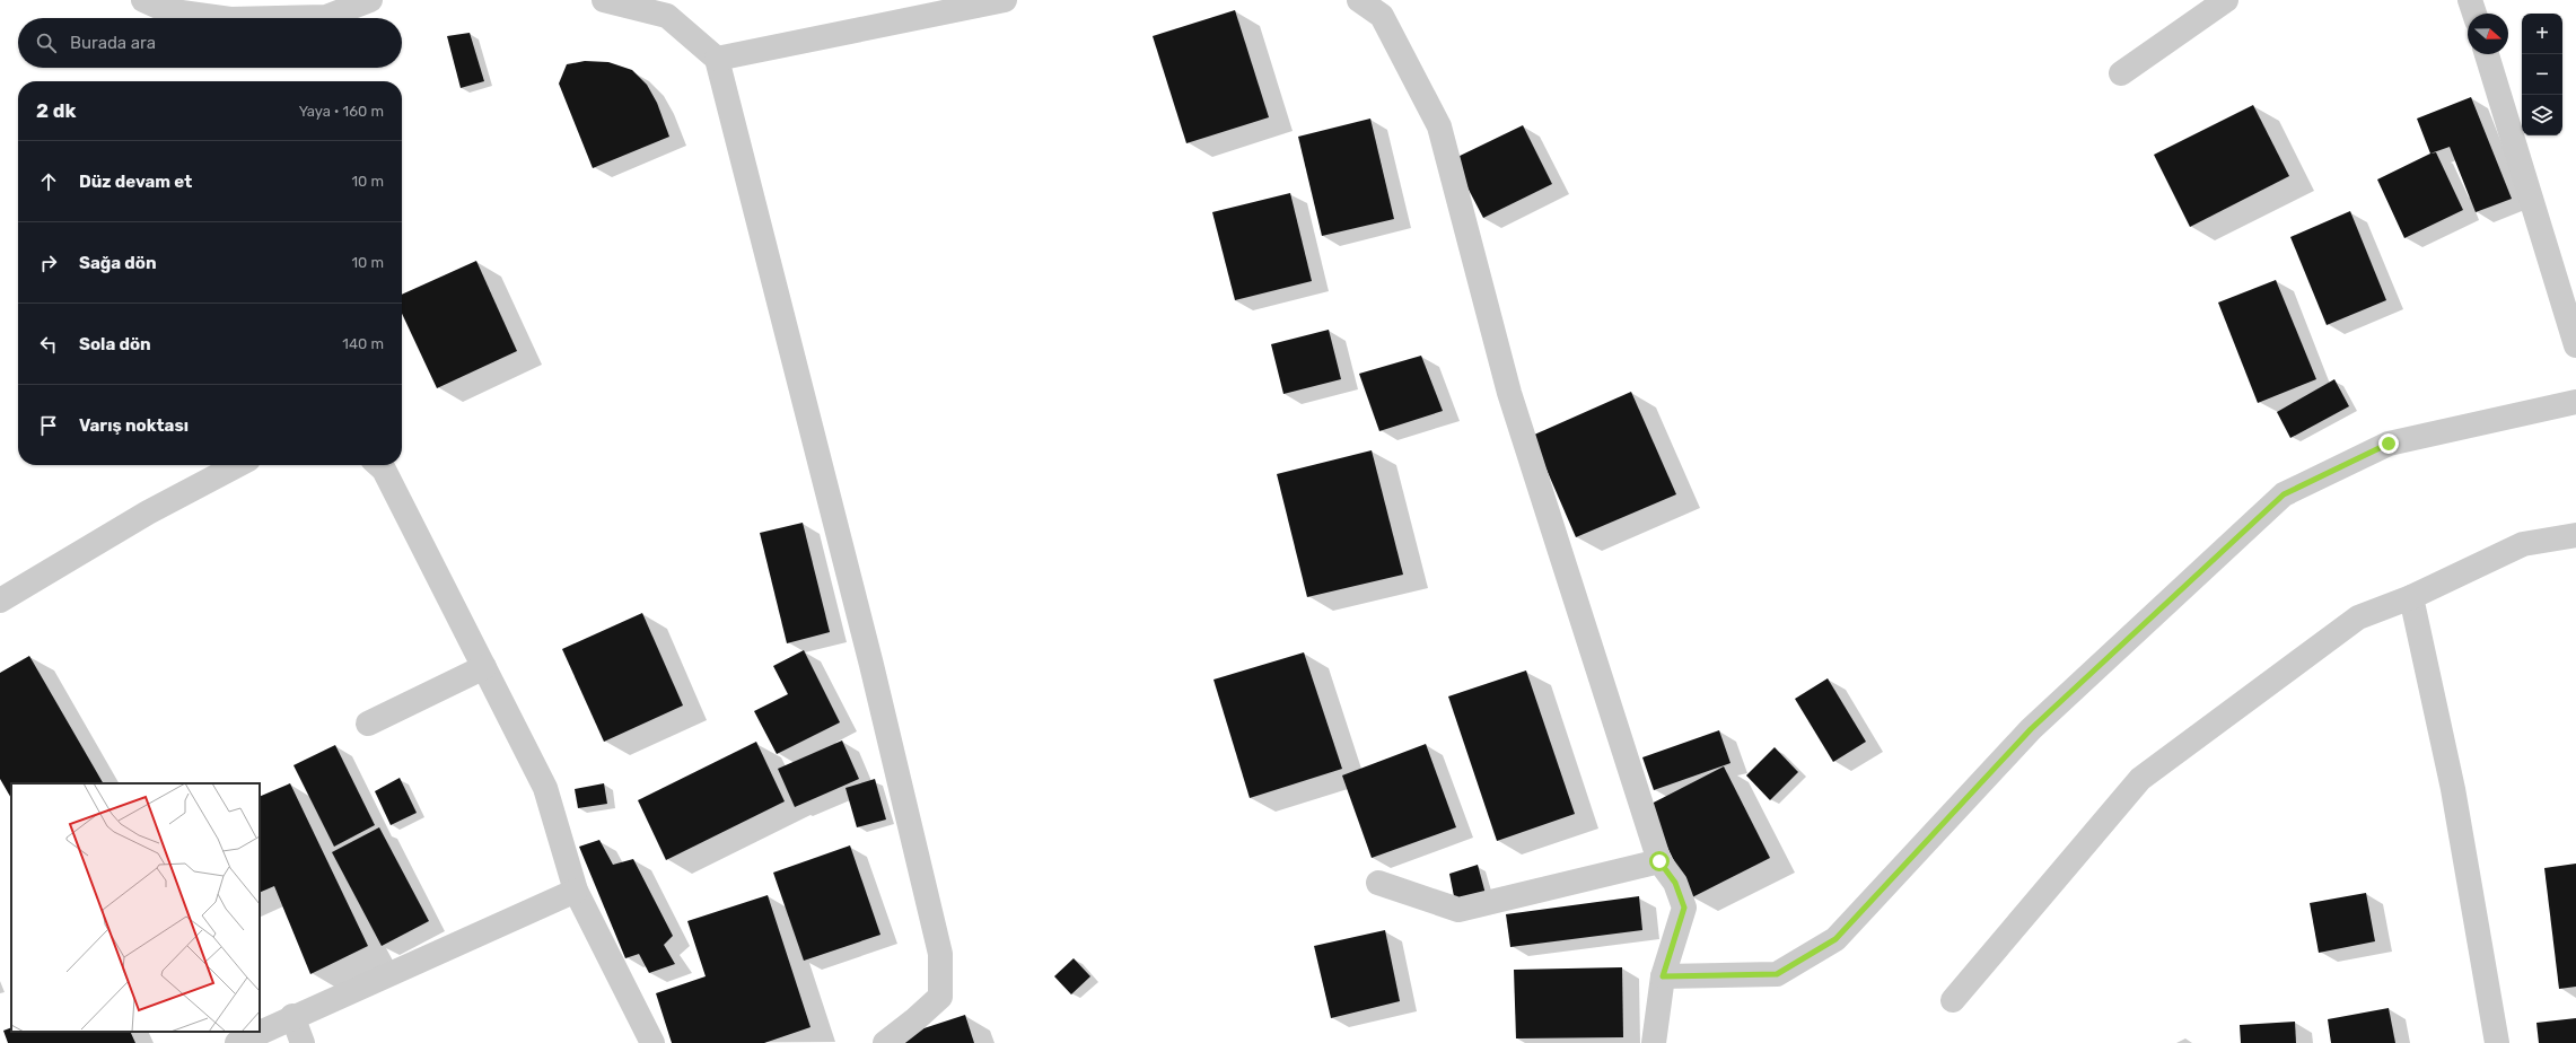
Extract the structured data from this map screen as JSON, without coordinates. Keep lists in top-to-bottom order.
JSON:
{
  "north": "right",
  "page": {
    "map_buttons": ["+", "−"],
    "search": "Burada ara",
    "heading": ["2 dk", "Yaya · 160 m"],
    "list": [
      ["Düz devam et", "10 m"],
      ["Sağa dön", "10 m"],
      ["Sola dön", "140 m"],
      "Varış noktası"
    ]
  }
}
